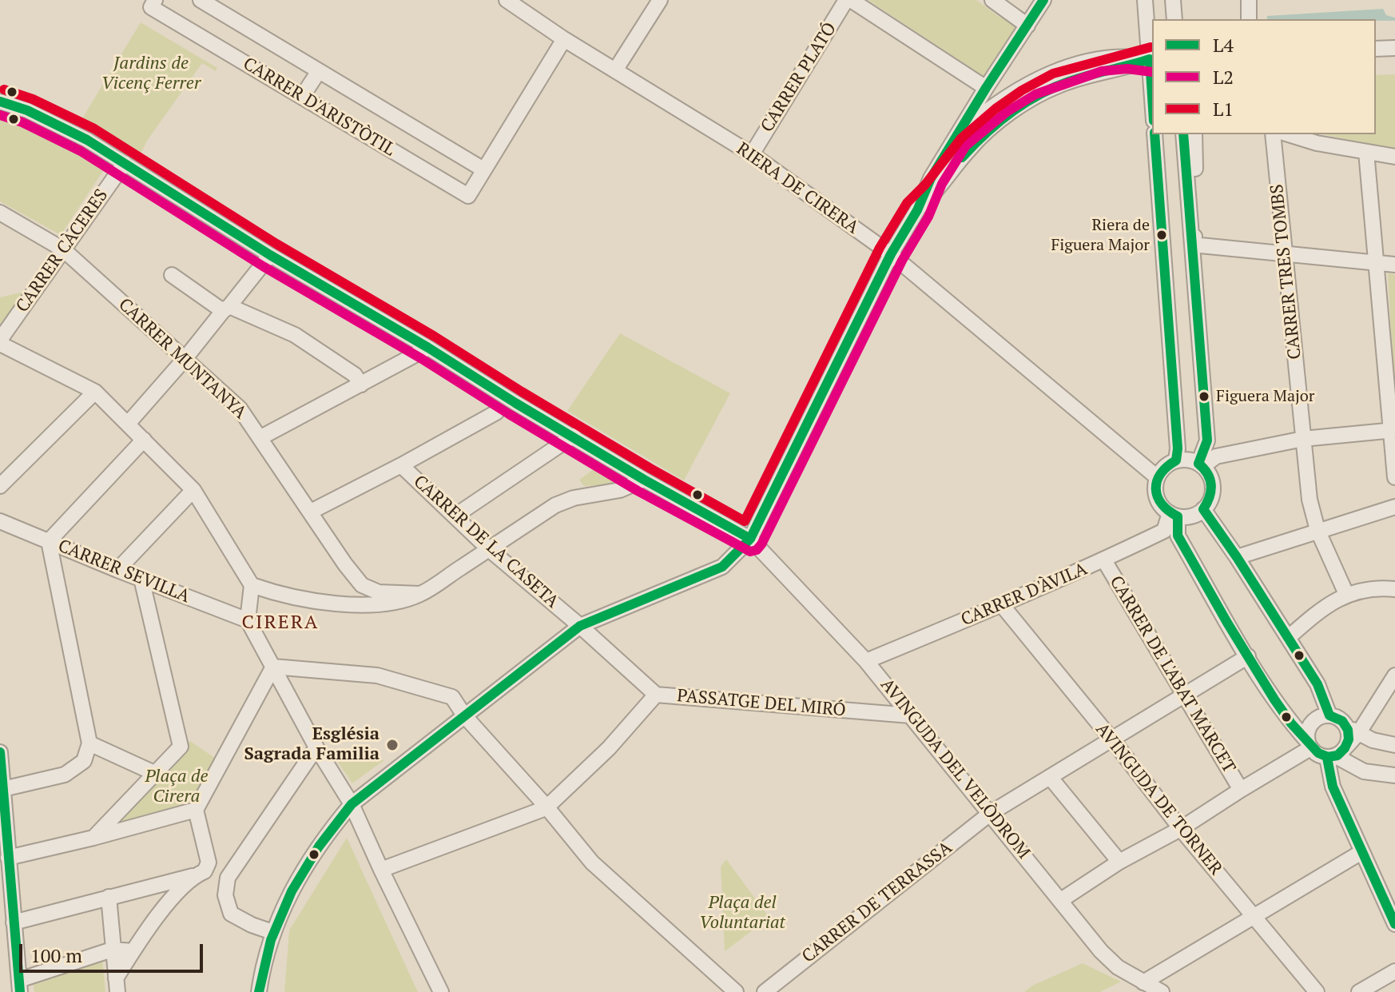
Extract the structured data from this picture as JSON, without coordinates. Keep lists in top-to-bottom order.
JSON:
{
  "streets": {
    "street": [
      "CARRER PLATÓ",
      "CARRER D'ARISTÒTIL",
      "RIERA DE CIRERA",
      "CARRER CÀCERES",
      "CARRER TRES TOMBS",
      "CARRER MUNTANYA",
      "CARRER DE LA CASETA",
      "CARRER SEVILLA",
      "CARRER D'ÀVILA",
      "CARRER DE L'ABAT MARCET",
      "PASSATGE DEL MIRÓ",
      "AVINGUDA DEL VELÒDROM",
      "AVINGUDA DE TORNER",
      "CARRER DE TERRASSA"
    ]
  },
  "crossings": [
    ["CARRER PLATÓ", "RIERA DE CIRERA"],
    ["CARRER D'ARISTÒTIL", "RIERA DE CIRERA"],
    ["RIERA DE CIRERA", "CARRER D'ÀVILA"],
    ["CARRER CÀCERES", "CARRER MUNTANYA"],
    ["CARRER CÀCERES", "AVINGUDA DEL VELÒDROM"],
    ["CARRER DE LA CASETA", "PASSATGE DEL MIRÓ"],
    ["CARRER D'ÀVILA", "CARRER DE L'ABAT MARCET"],
    ["CARRER D'ÀVILA", "AVINGUDA DEL VELÒDROM"],
    ["CARRER D'ÀVILA", "AVINGUDA DE TORNER"],
    ["CARRER DE L'ABAT MARCET", "CARRER DE TERRASSA"],
    ["PASSATGE DEL MIRÓ", "AVINGUDA DEL VELÒDROM"],
    ["AVINGUDA DEL VELÒDROM", "CARRER DE TERRASSA"],
    ["AVINGUDA DE TORNER", "CARRER DE TERRASSA"]
  ],
  "districts": ["CIRERA"],
  "parks": ["Jardins de Vicenç Ferrer", "Plaça de Cirera", "Plaça del Voluntariat"],
  "places": ["Riera de Figuera Major", "Figuera Major", "Església Sagrada Familia"],
  "lines": ["transit line L4", "transit line L1", "transit line L2"],
  "legend": ["L4", "L2", "L1"],
  "scale_bar": "100 m"
}
